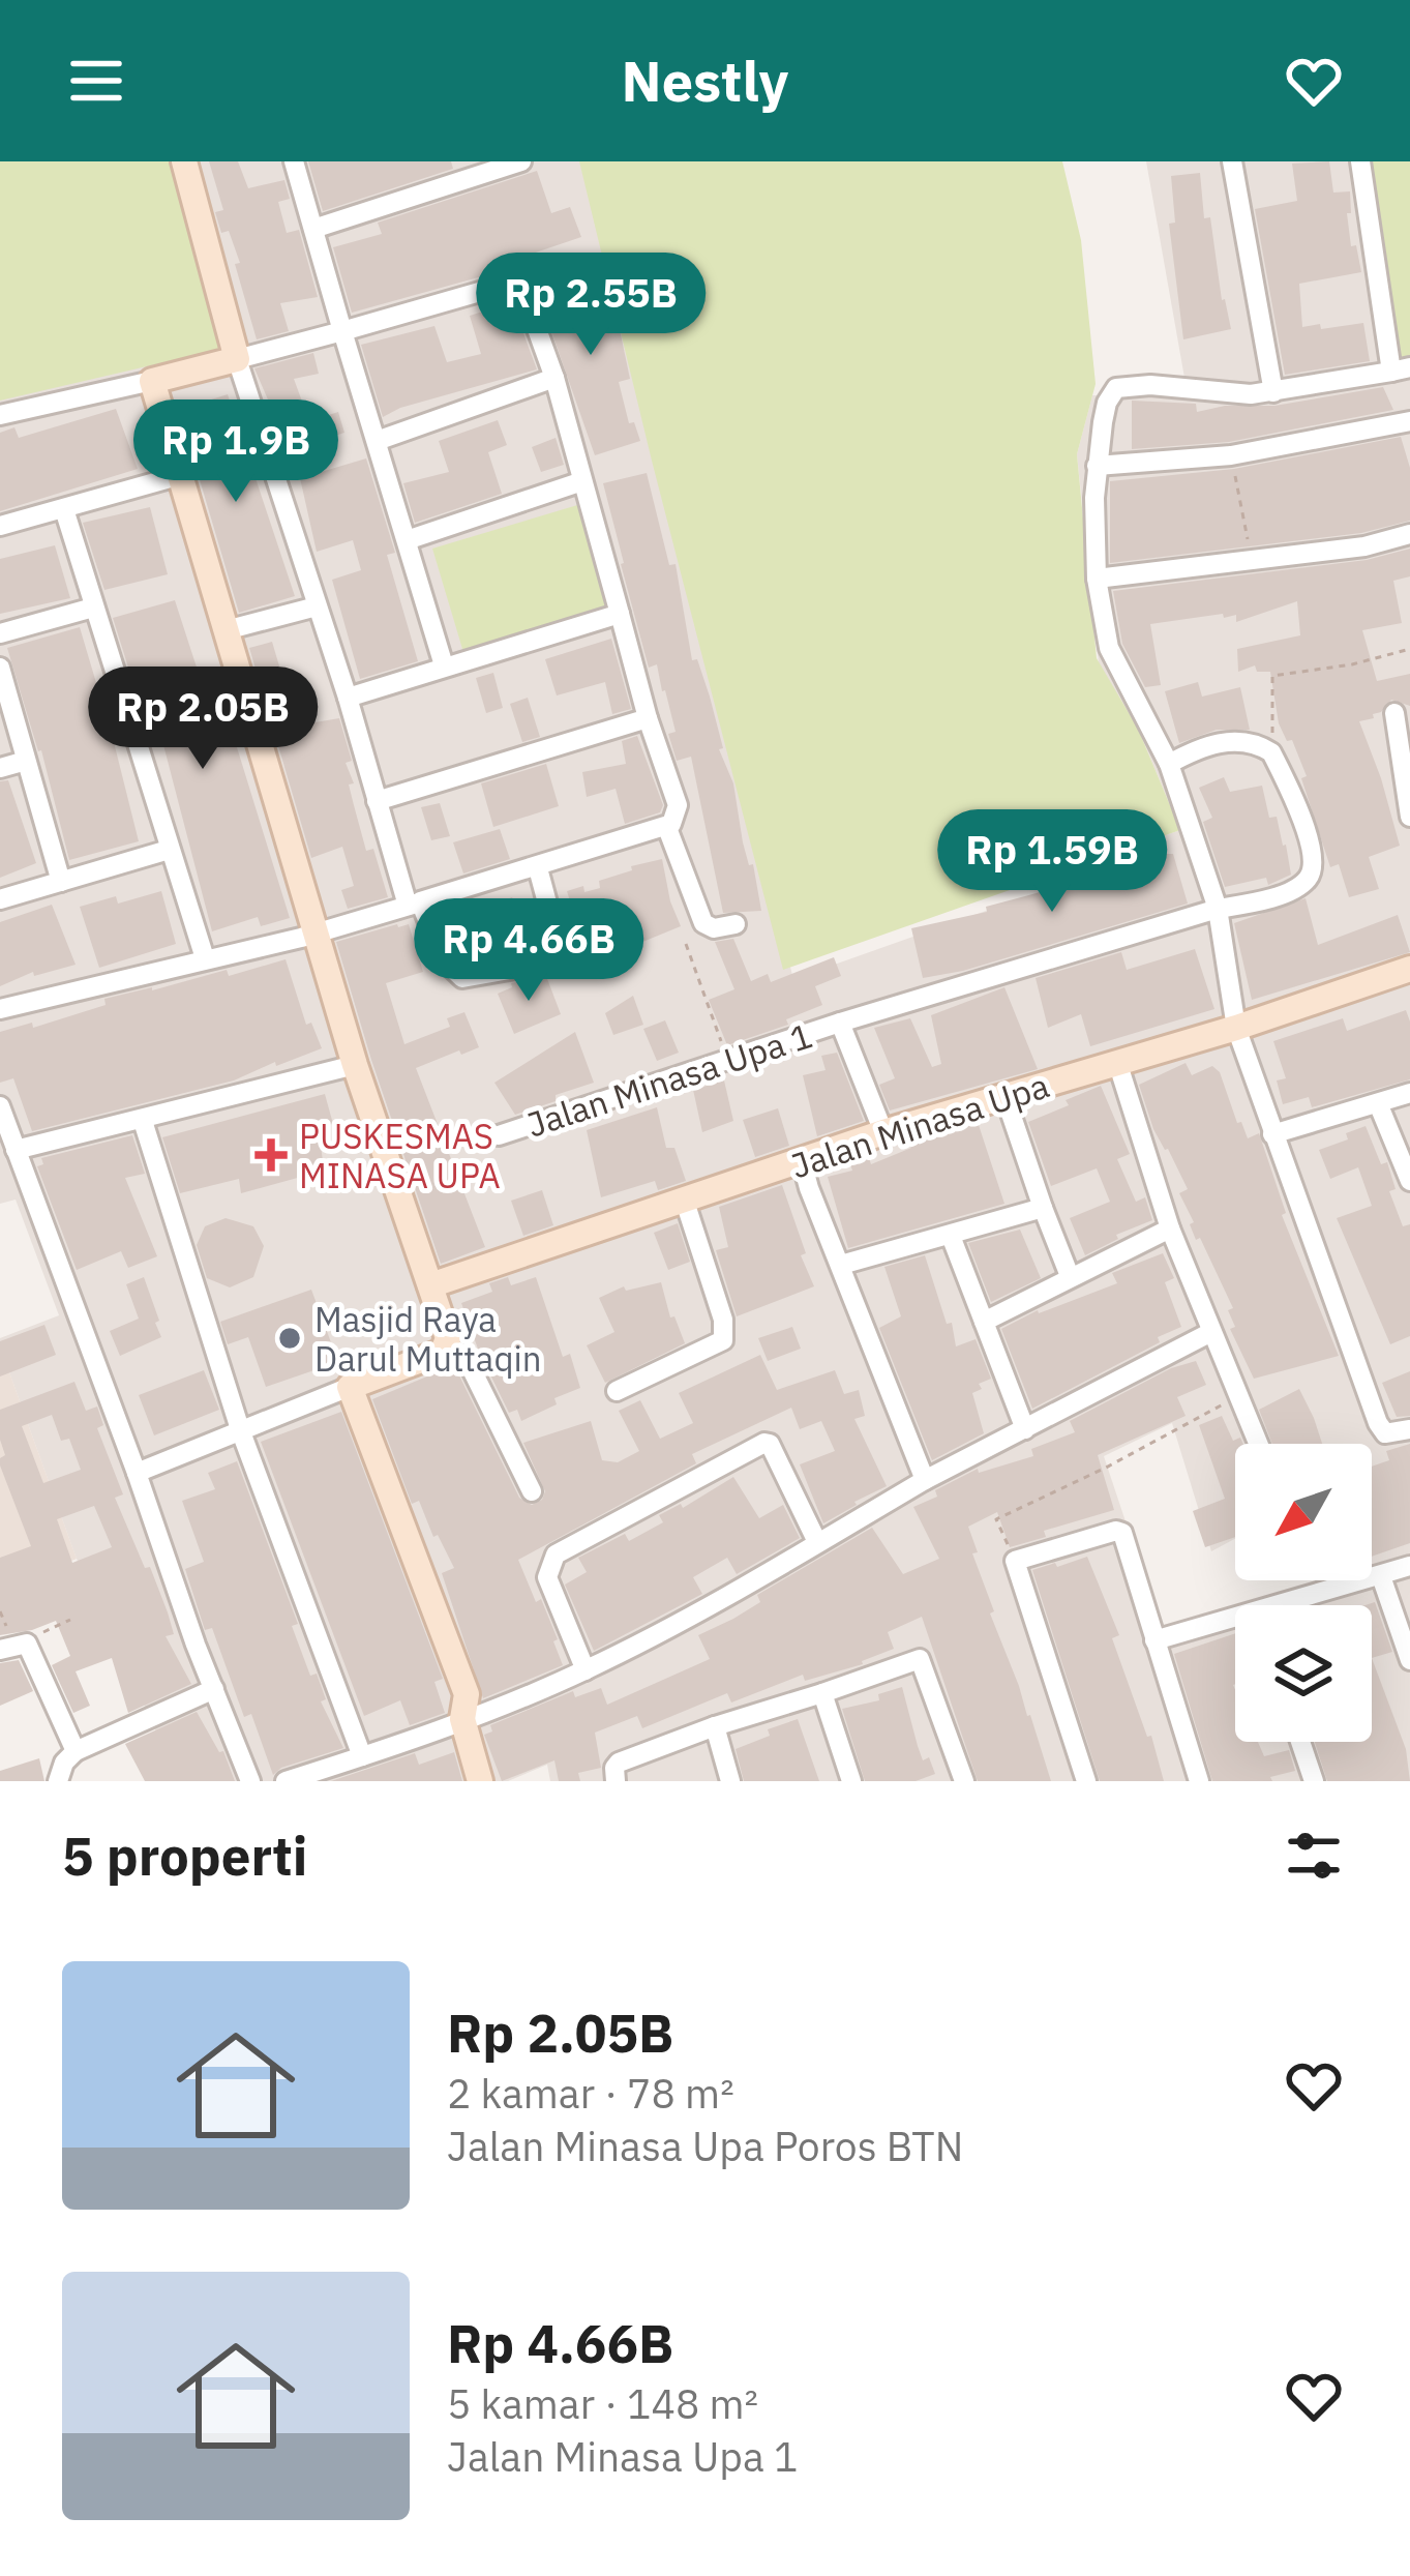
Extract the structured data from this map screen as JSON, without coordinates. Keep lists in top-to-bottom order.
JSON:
{
  "streets": {
    "street": ["Jalan Minasa Upa 1", "Jalan Minasa Upa"]
  },
  "places": {
    "health": ["PUSKESMAS MINASA UPA"],
    "other": ["Masjid Raya Darul Muttaqin"]
  },
  "north": "bottom left",
  "page": {
    "header": "Nestly",
    "price": [
      "Rp 2.55B",
      "Rp 1.9B",
      "Rp 2.05B",
      "Rp 1.59B",
      "Rp 4.66B"
    ],
    "heading": "5 properti",
    "list": [
      {
        "name": "Rp 2.05B",
        "note": "2 kamar · 78 m² · Jalan Minasa Upa Poros BTN"
      },
      {
        "name": "Rp 4.66B",
        "note": "5 kamar · 148 m² · Jalan Minasa Upa 1"
      }
    ]
  }
}
